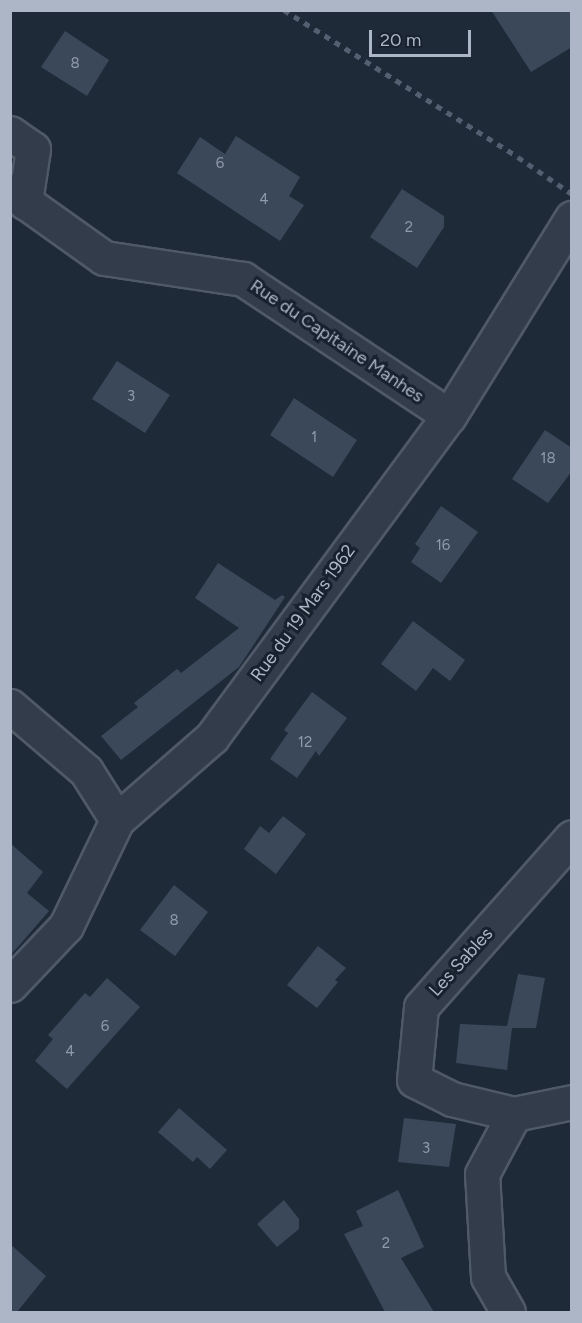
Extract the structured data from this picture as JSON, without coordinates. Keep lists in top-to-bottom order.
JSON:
{
  "streets": {
    "street": ["Rue du Capitaine Manhes", "Rue du 19 Mars 1962", "Les Sables"]
  },
  "crossings": [
    ["Rue du Capitaine Manhes", "Rue du 19 Mars 1962"]
  ],
  "house_numbers": [
    "8",
    "6",
    "4",
    "2",
    "3",
    "1",
    "18",
    "16",
    "12",
    "8",
    "6",
    "4",
    "3",
    "2"
  ],
  "scale_bar": "20 m"
}
